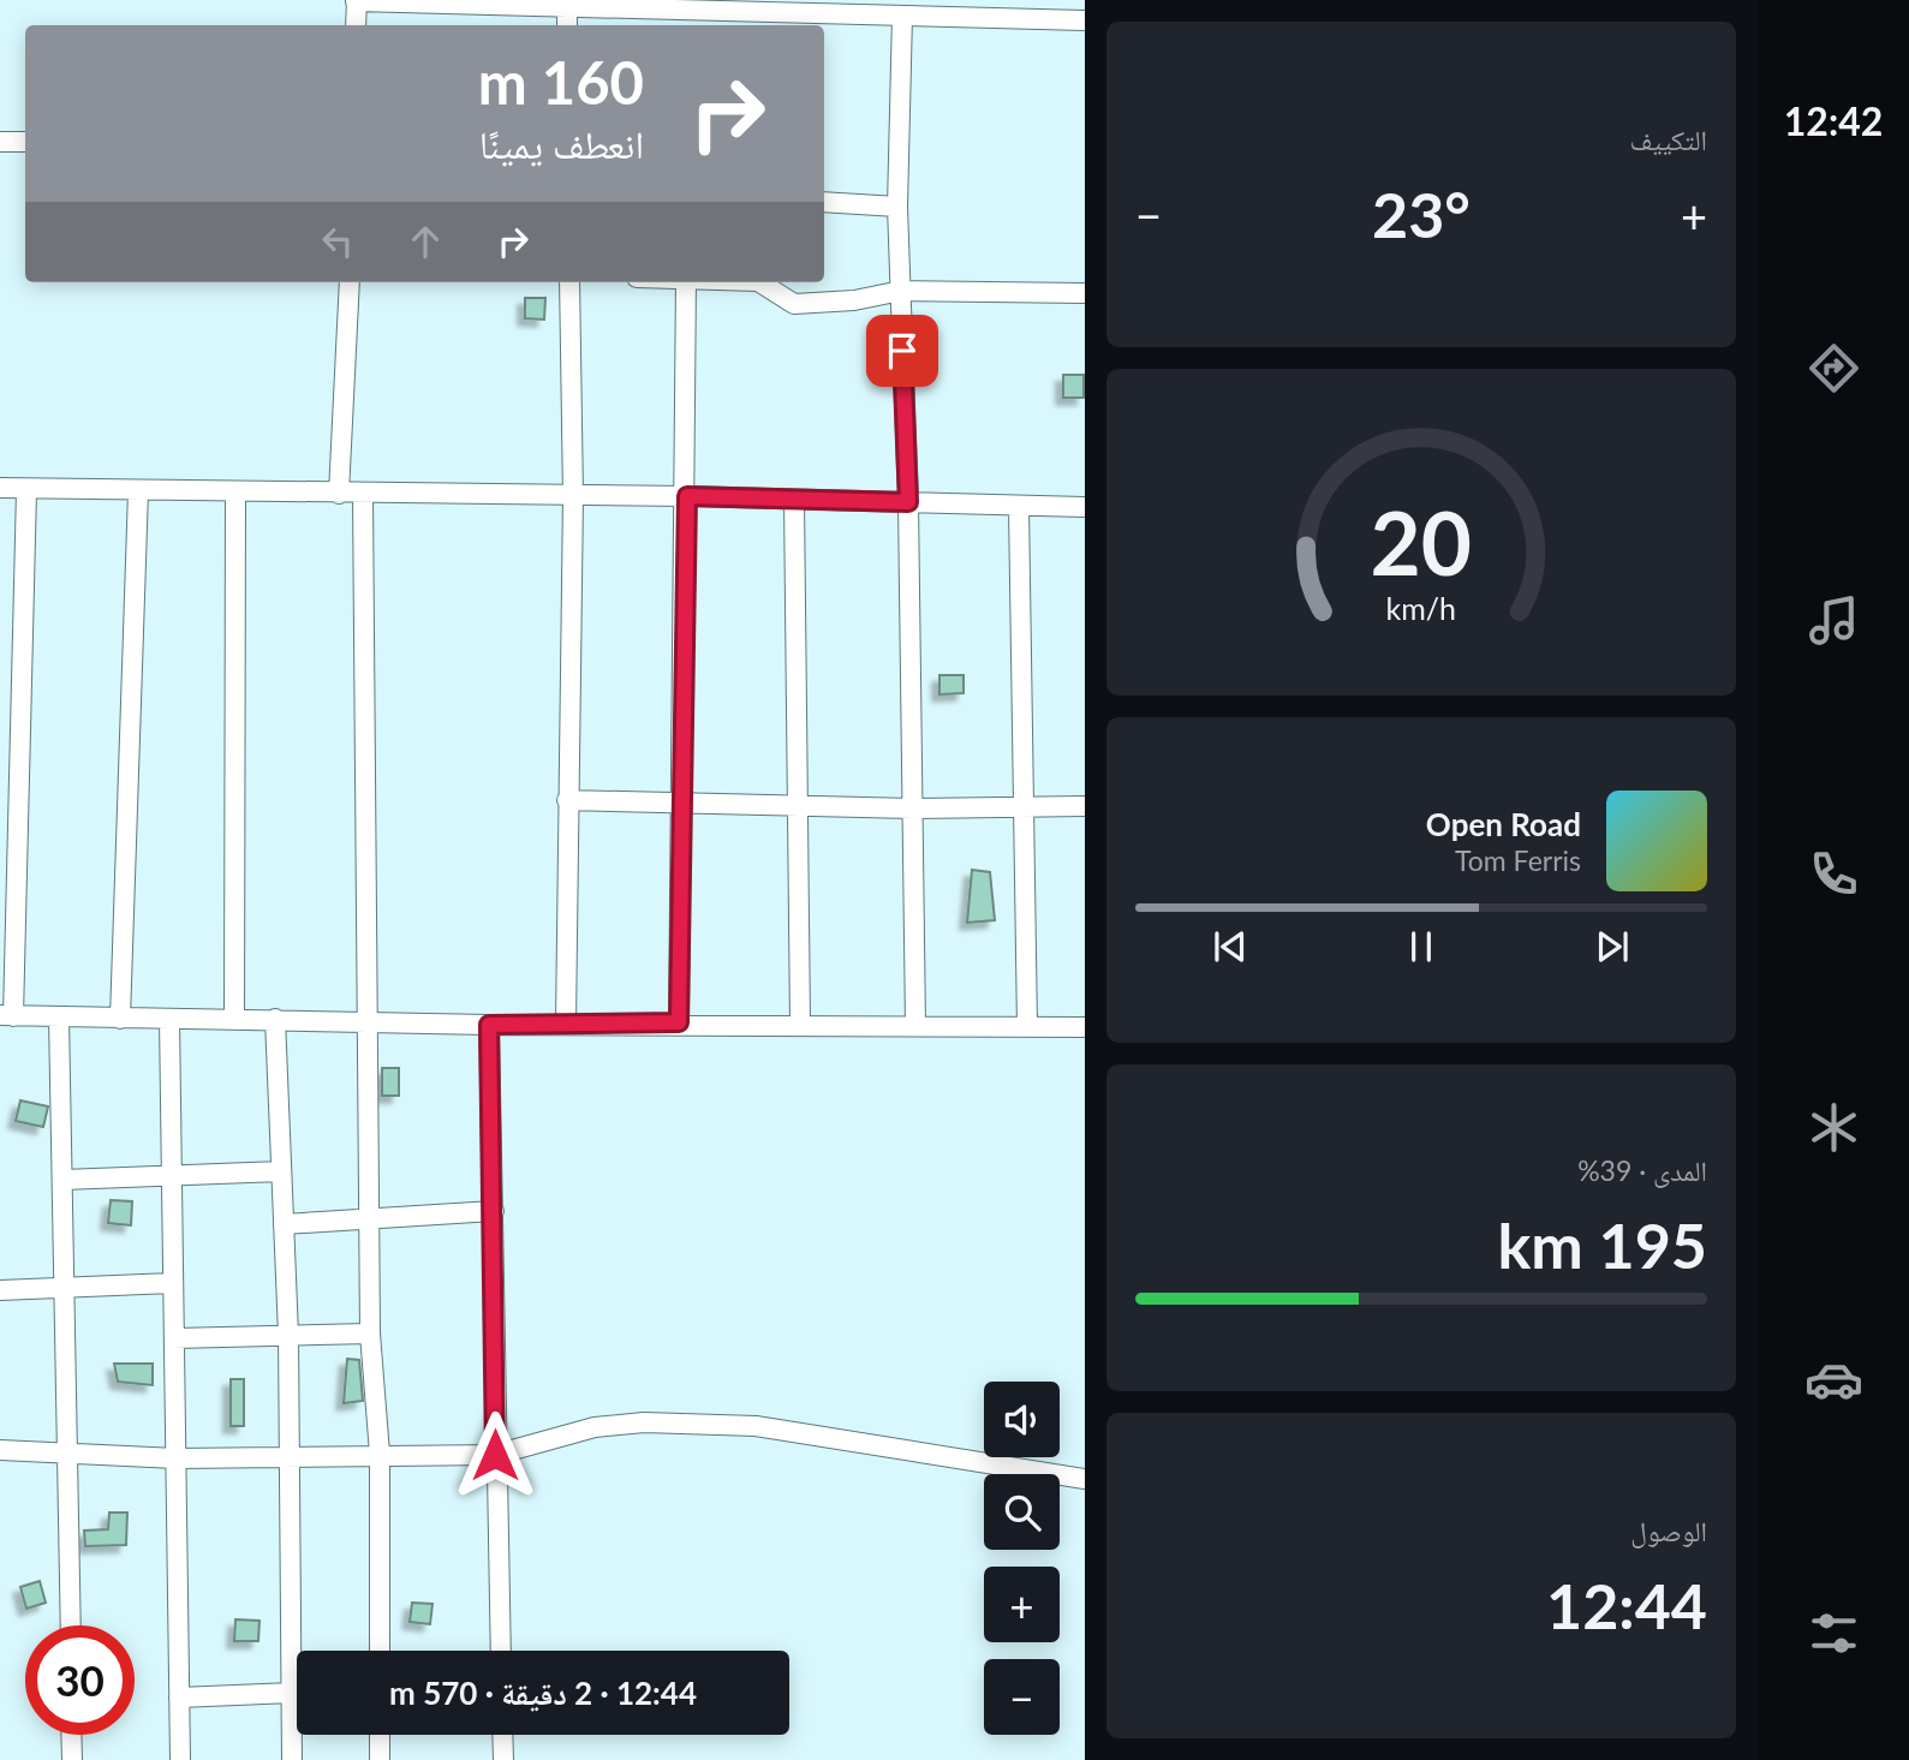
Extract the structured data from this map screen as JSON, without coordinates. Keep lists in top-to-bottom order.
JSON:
{
  "page": {
    "tabs": "12:42",
    "tile": [
      "التكييف",
      ["المدى · 39%", "195 km"],
      ["الوصول", "12:44"]
    ],
    "turn": ["160 m", "انعطف يمينًا"],
    "heat": ["−", "23°", "+"],
    "song": ["Open Road", "Tom Ferris"],
    "map_buttons": ["+", "−"],
    "limit": "30",
    "trip": "12:44 · 2 دقيقة · 570 m",
    "gauge": ["20", "km/h"]
  }
}
